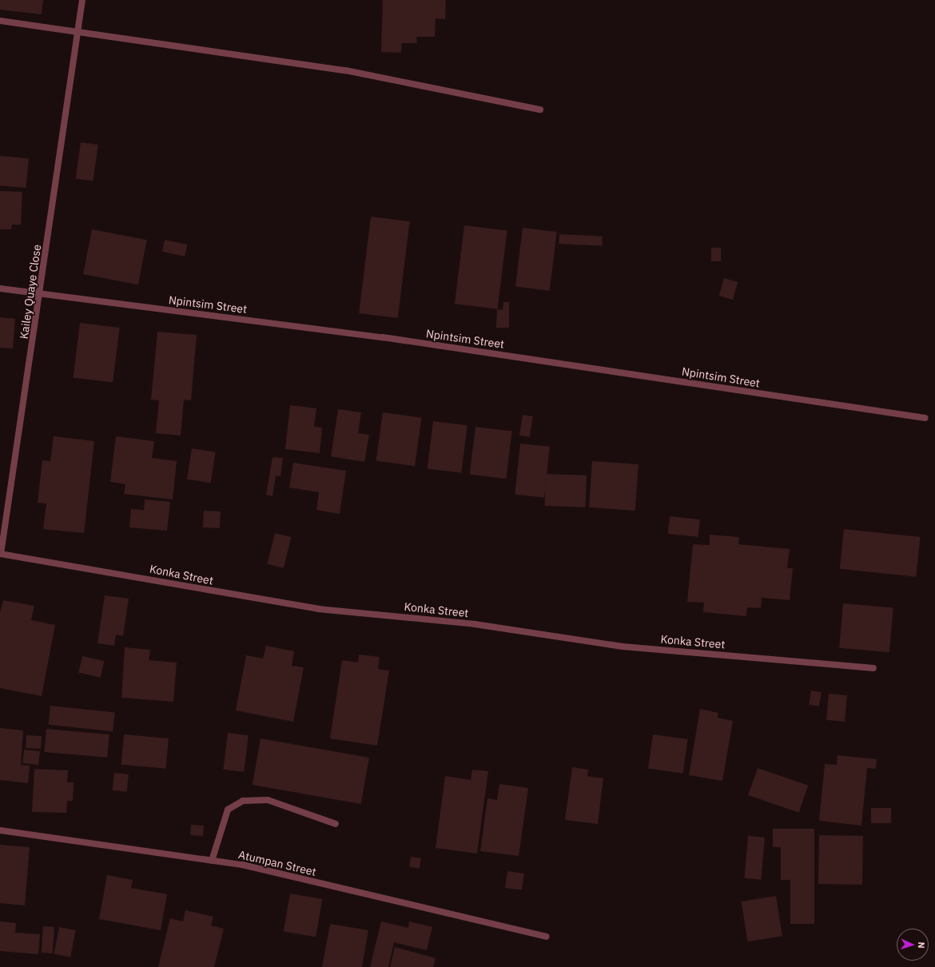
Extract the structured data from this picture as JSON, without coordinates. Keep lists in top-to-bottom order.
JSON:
{
  "streets": {
    "street": [
      "Kailey Quaye Close",
      "Npintsim Street",
      "Konka Street",
      "Atumpan Street"
    ]
  },
  "crossings": [
    ["Kailey Quaye Close", "Npintsim Street"],
    ["Kailey Quaye Close", "Konka Street"]
  ],
  "north": "right"
}
